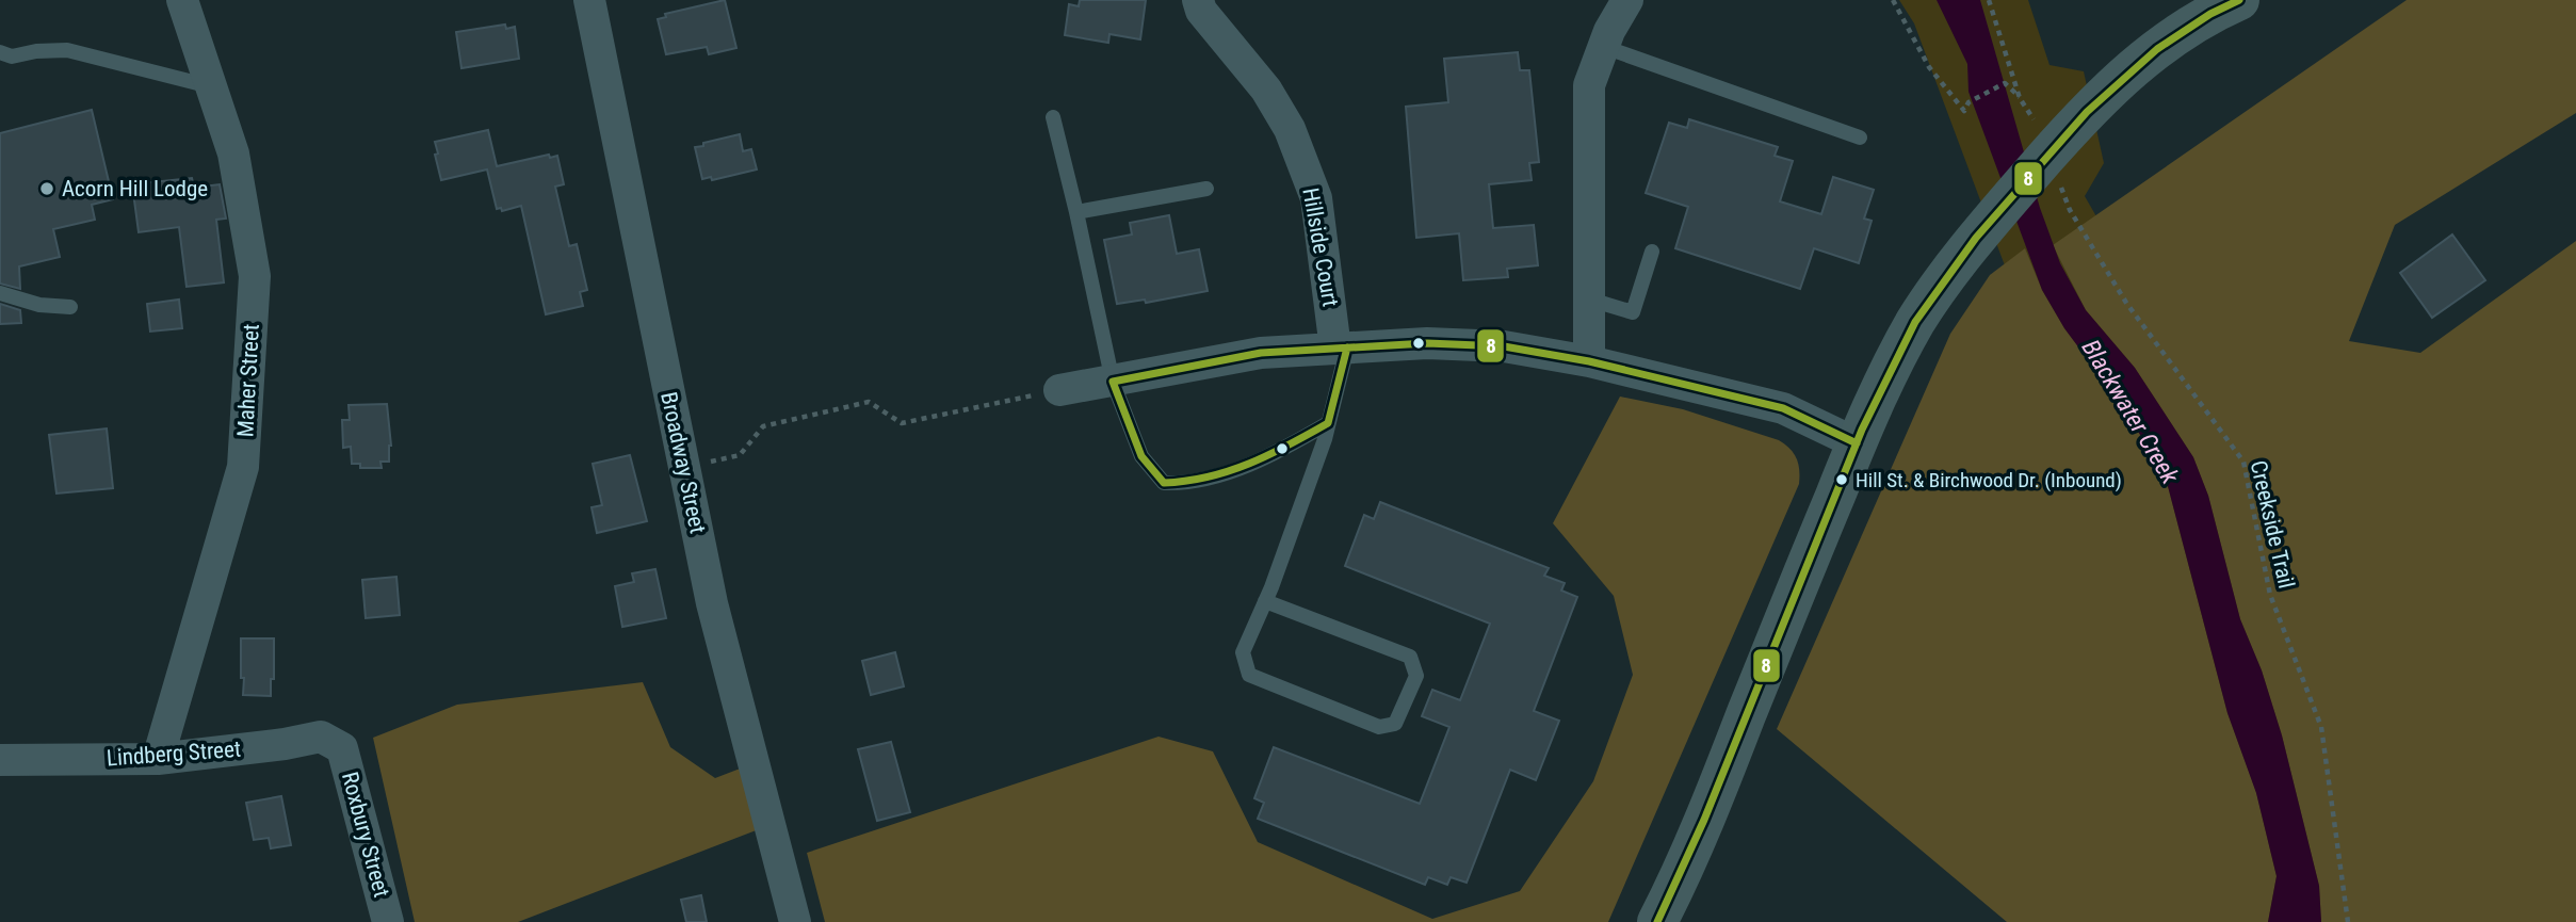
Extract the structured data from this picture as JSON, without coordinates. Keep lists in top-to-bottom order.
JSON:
{
  "streets": {
    "street": [
      "Hillside Court",
      "Maher Street",
      "Broadway Street",
      "Lindberg Street",
      "Roxbury Street"
    ],
    "path": ["Creekside Trail"]
  },
  "crossings": [
    ["Maher Street", "Lindberg Street"],
    ["Lindberg Street", "Roxbury Street"]
  ],
  "water": ["Blackwater Creek"],
  "places": ["Acorn Hill Lodge", "Hill St. & Birchwood Dr. (Inbound)"],
  "lines": ["transit line 8"]
}
